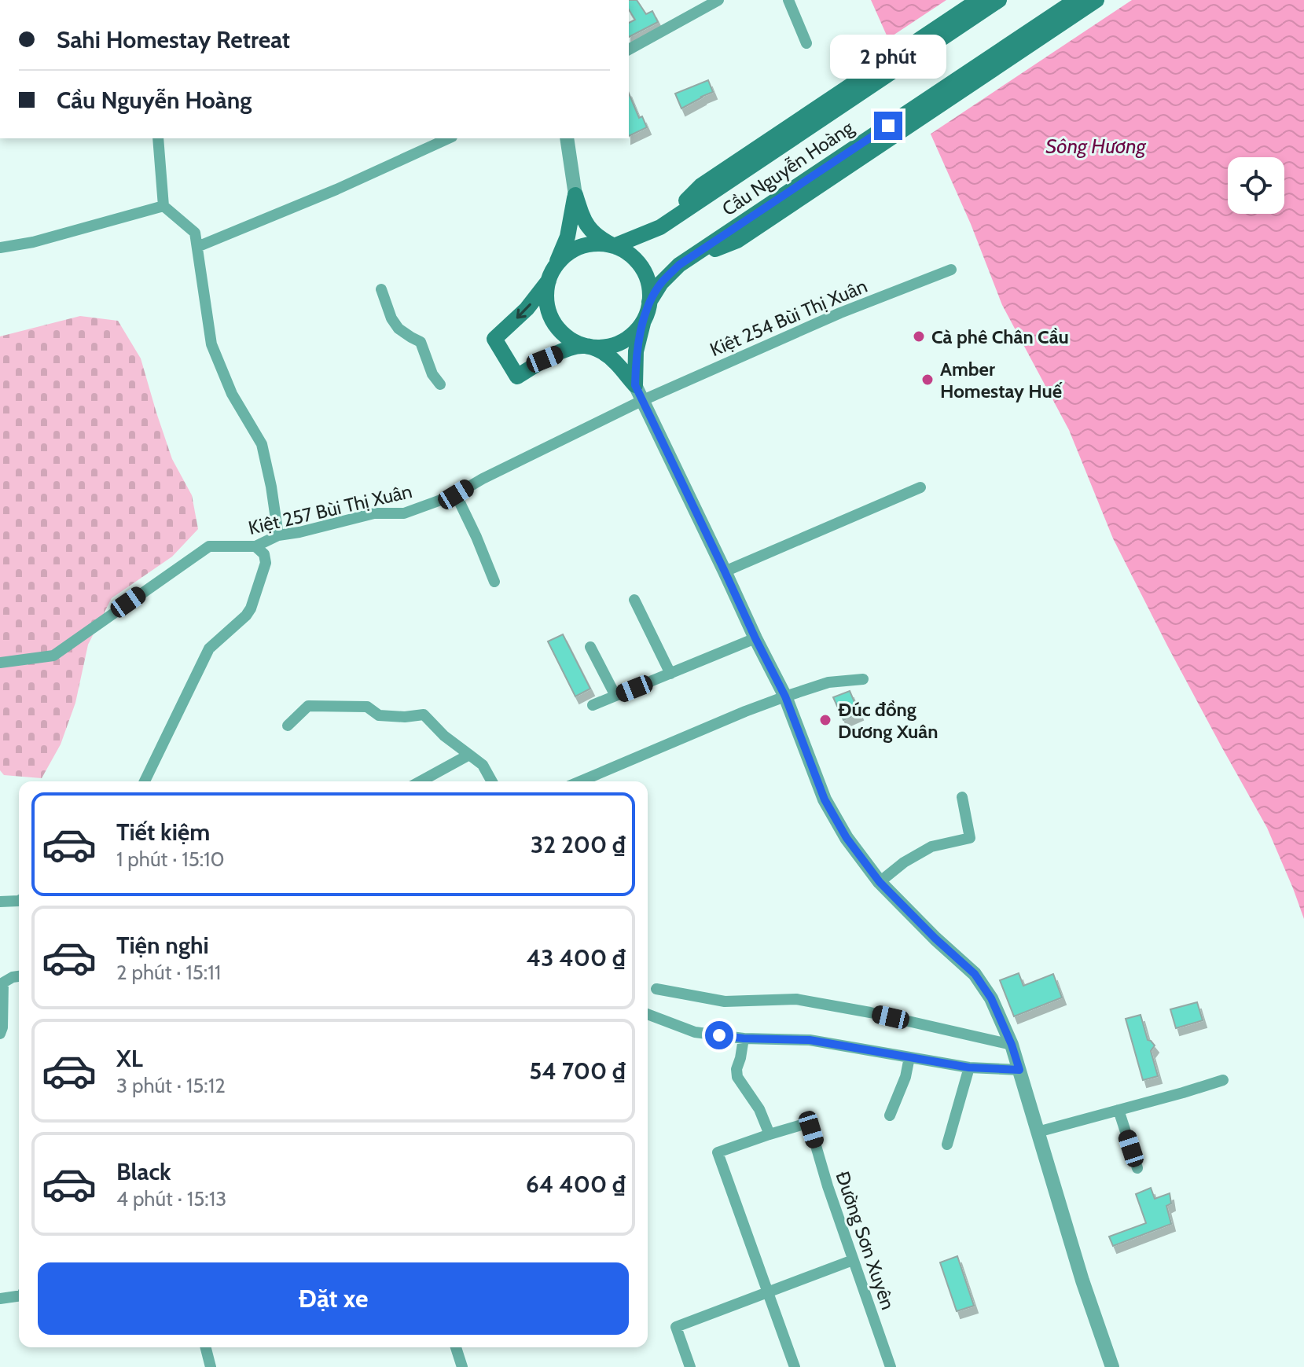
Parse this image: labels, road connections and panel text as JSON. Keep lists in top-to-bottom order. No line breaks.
{"streets":{"main road":["Cầu Nguyễn Hoàng"],"street":["Kiệt 254 Bùi Thị Xuân","Kiệt 257 Bùi Thị Xuân","Đường Sơn Xuyên"]},"crossings":[["Kiệt 254 Bùi Thị Xuân","Kiệt 257 Bùi Thị Xuân"]],"water":["Sông Hương"],"places":["Cà phê Chân Cầu","Amber Homestay Huế","Đúc đồng Dương Xuân"],"page":{"banner":["Sahi Homestay Retreat","Cầu Nguyễn Hoàng"],"bubble":"2 phút","list":[{"name":"Tiết kiệm","note":"1 phút · 15:10","value":"32 200 ₫"},{"name":"Tiện nghi","note":"2 phút · 15:11","value":"43 400 ₫"},{"name":"XL","note":"3 phút · 15:12","value":"54 700 ₫"},{"name":"Black","note":"4 phút · 15:13","value":"64 400 ₫"}],"buttons":"Đặt xe"}}
